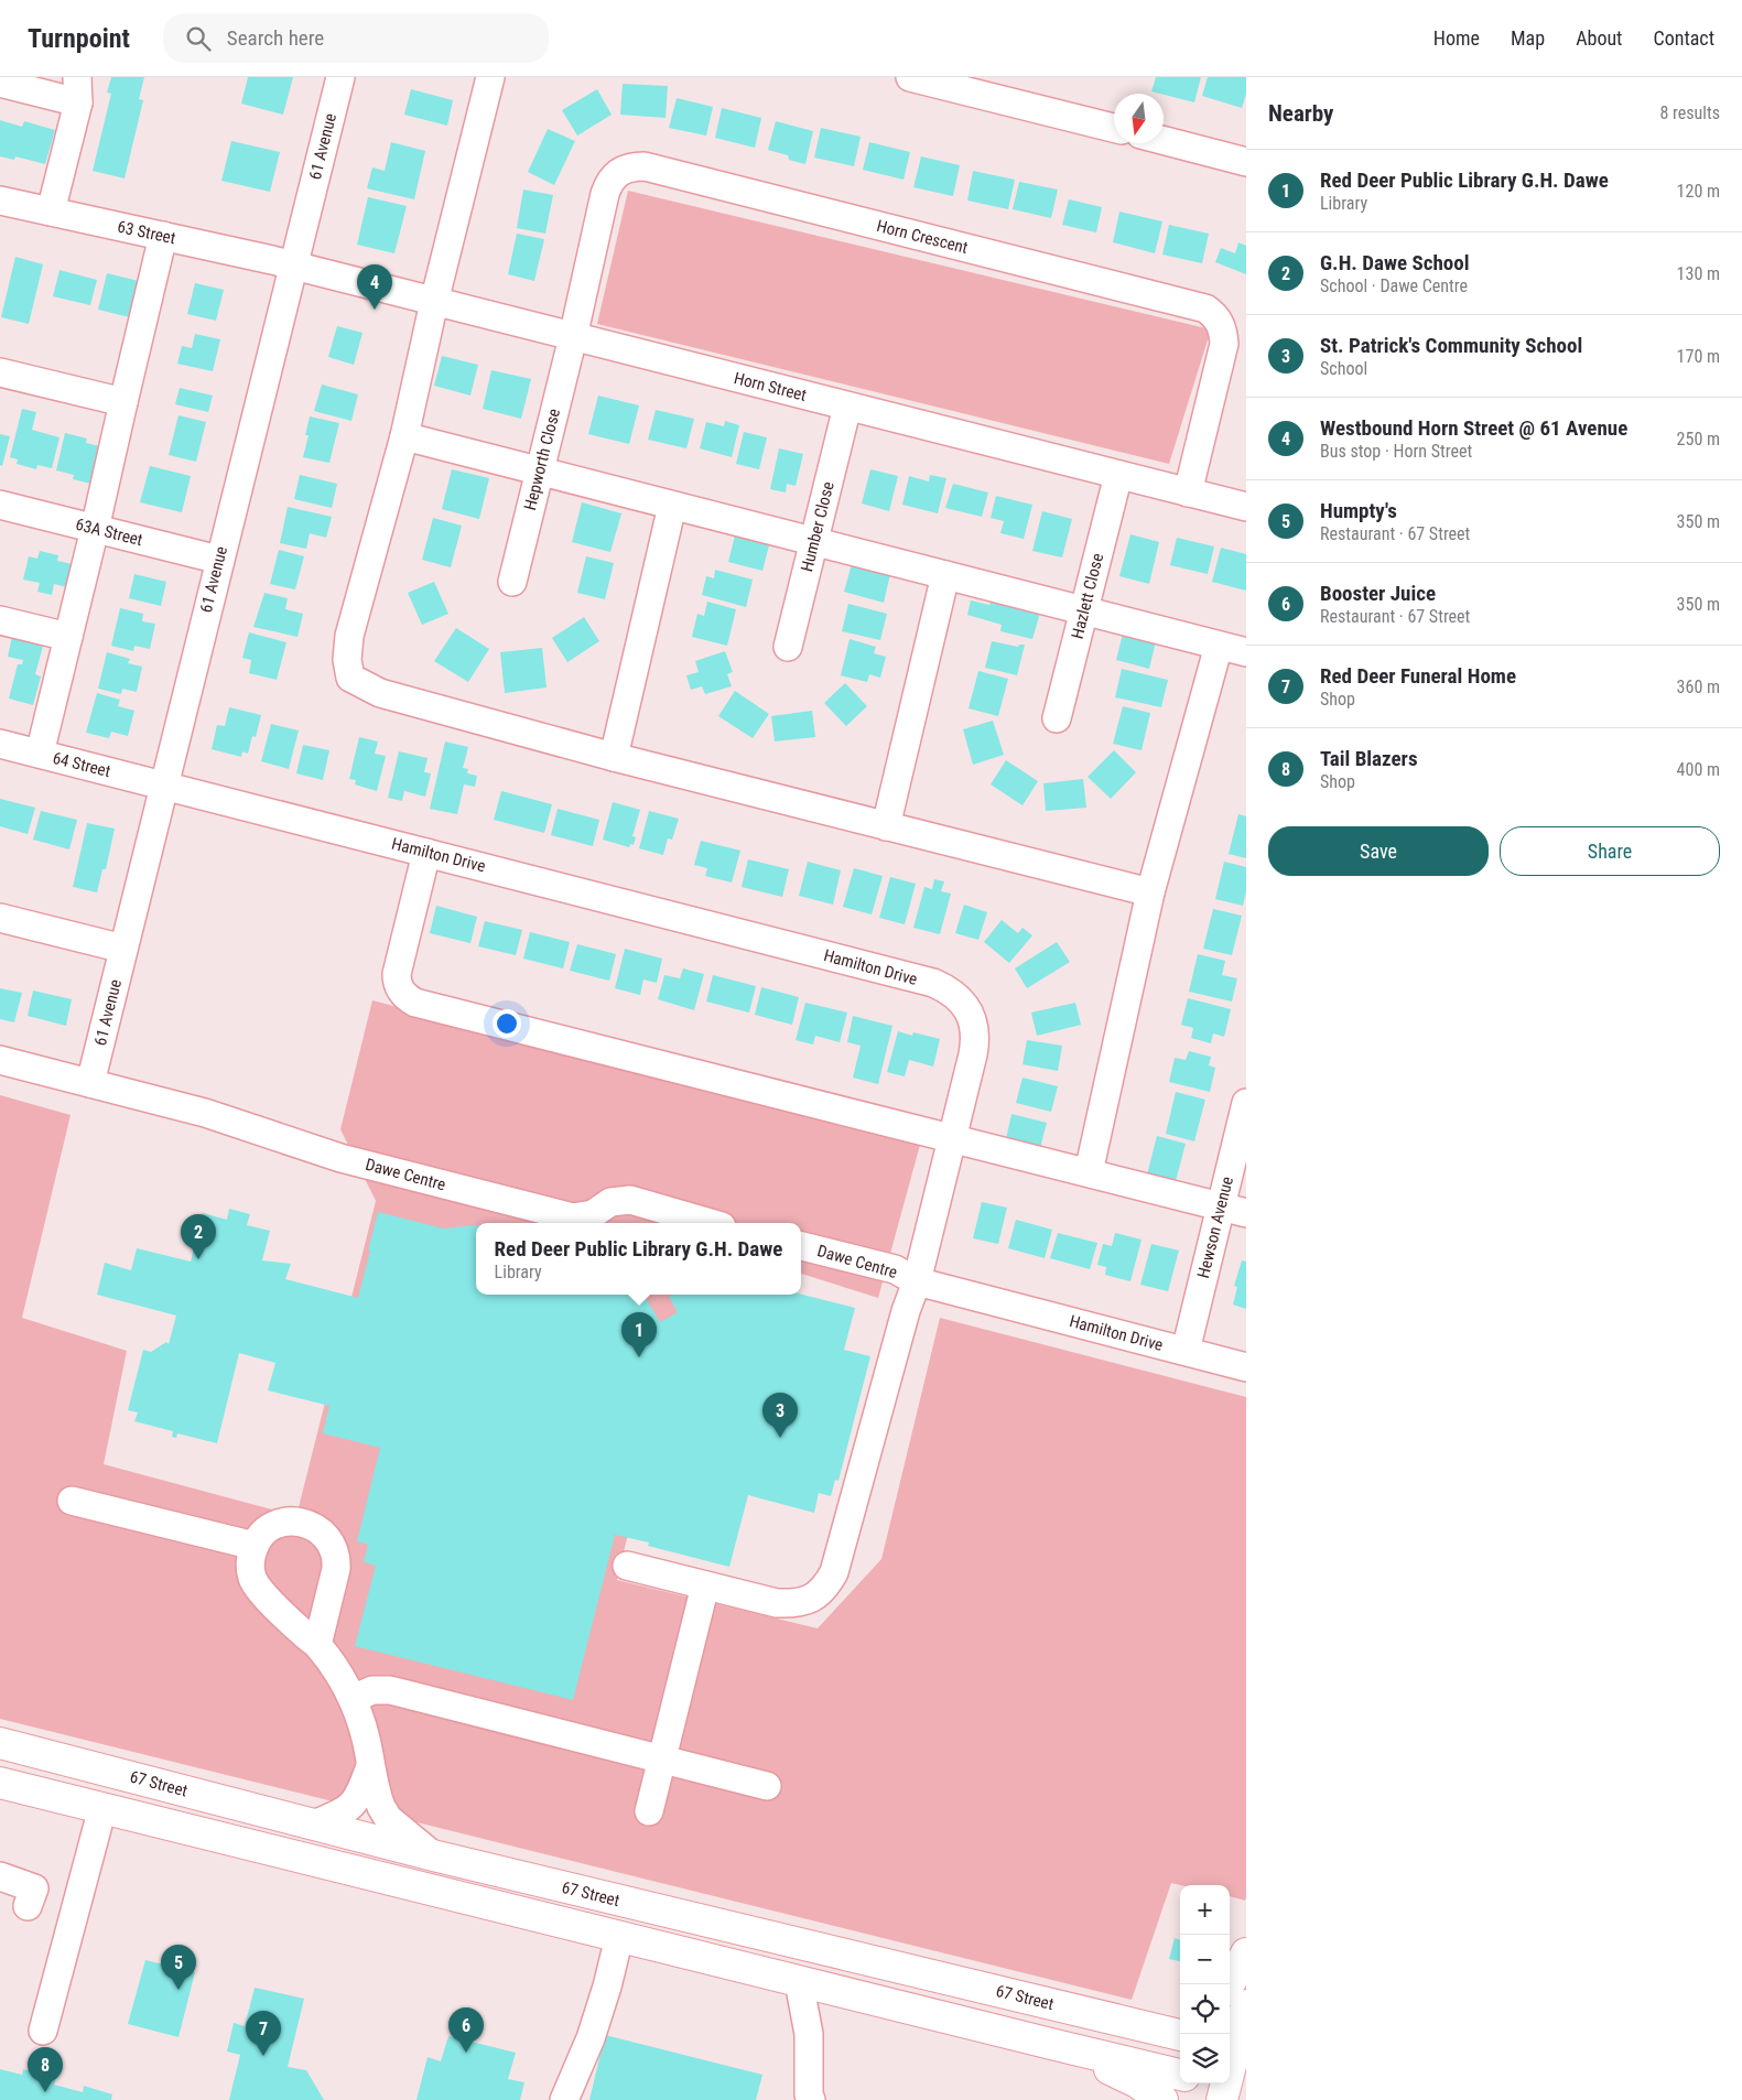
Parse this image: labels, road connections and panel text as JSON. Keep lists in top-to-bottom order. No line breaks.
{"streets":{"main road":["67 Street"],"street":["61 Avenue","63 Street","Horn Crescent","Horn Street","Hepworth Close","Humber Close","63A Street","Hazlett Close","64 Street","Hamilton Drive","Dawe Centre","Hewson Avenue"]},"crossings":[["61 Avenue","63 Street"],["61 Avenue","Horn Street"],["61 Avenue","63A Street"],["61 Avenue","64 Street"],["61 Avenue","Hamilton Drive"],["61 Avenue","Dawe Centre"],["63 Street","Horn Street"],["Horn Crescent","Horn Street"],["Horn Crescent","Hepworth Close"],["Horn Street","Hepworth Close"],["Horn Street","Humber Close"],["Horn Street","Hazlett Close"],["64 Street","Hamilton Drive"],["Hamilton Drive","Dawe Centre"],["Hamilton Drive","Hewson Avenue"]],"north":"bottom","page":{"header":"Turnpoint","search":"Search here","nav":["Home","Map","About","Contact"],"heading":["Nearby","8 results"],"list":[{"mark":"1","name":"Red Deer Public Library G.H. Dawe","note":"Library","value":"120 m"},{"mark":"2","name":"G.H. Dawe School","note":"School · Dawe Centre","value":"130 m"},{"mark":"3","name":"St. Patrick's Community School","note":"School","value":"170 m"},{"mark":"4","name":"Westbound Horn Street @ 61 Avenue","note":"Bus stop · Horn Street","value":"250 m"},{"mark":"5","name":"Humpty's","note":"Restaurant · 67 Street","value":"350 m"},{"mark":"6","name":"Booster Juice","note":"Restaurant · 67 Street","value":"350 m"},{"mark":"7","name":"Red Deer Funeral Home","note":"Shop","value":"360 m"},{"mark":"8","name":"Tail Blazers","note":"Shop","value":"400 m"}],"pins":["4","2","1","3","5","6","7","8"],"buttons":["Save","Share"],"popup":["Red Deer Public Library G.H. Dawe","Library"],"map_buttons":["+","−"]}}
